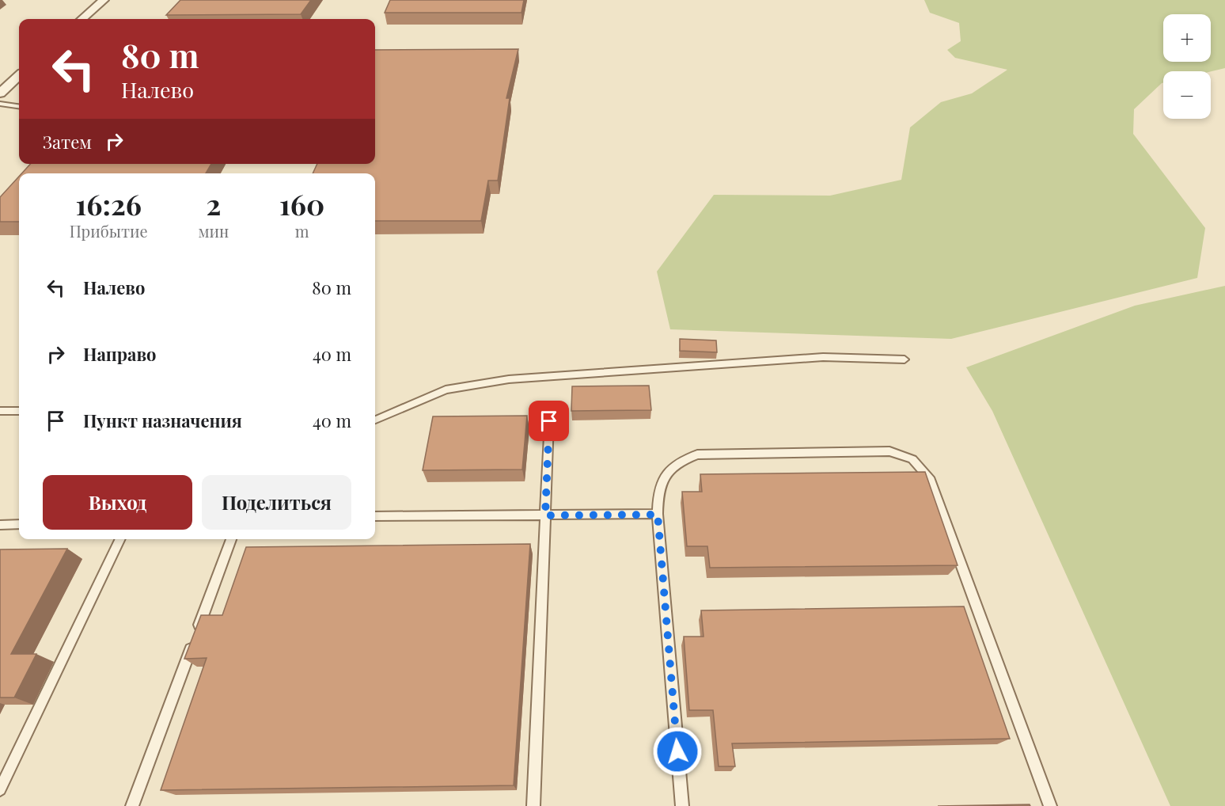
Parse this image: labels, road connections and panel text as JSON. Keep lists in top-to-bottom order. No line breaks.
{"page":{"map_buttons":["+","−"],"turn":["80 m","Налево"],"then":"Затем","eta":["16:26","Прибытие","2","мин","160","m"],"list":[{"name":"Налево","value":"80 m"},{"name":"Направо","value":"40 m"},{"name":"Пункт назначения","value":"40 m"}],"buttons":["Выход","Поделиться"]}}
